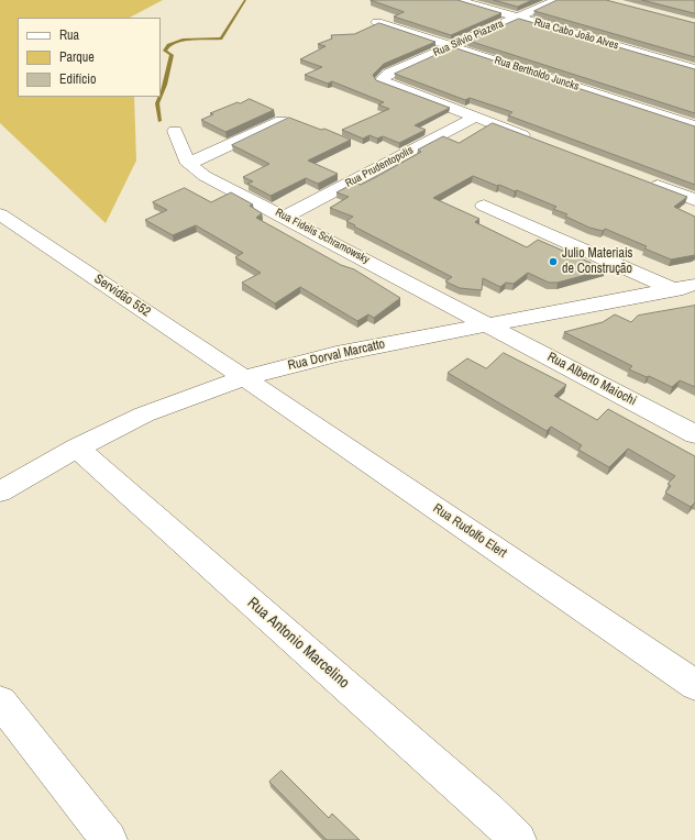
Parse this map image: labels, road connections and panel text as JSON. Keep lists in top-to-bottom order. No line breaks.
{"streets":{"street":["Rua Cabo João Alves","Rua Silvio Piazera","Rua Bertholdo Juncks","Rua Prudentopolis","Rua Fidelis Schramowsky","Servidão 552","Rua Dorval Marcatto","Rua Alberto Maiochi","Rua Rudolfo Elert","Rua Antonio Marcelino"]},"crossings":[["Rua Cabo João Alves","Rua Silvio Piazera"],["Rua Silvio Piazera","Rua Bertholdo Juncks"],["Rua Silvio Piazera","Rua Prudentopolis"],["Rua Prudentopolis","Rua Fidelis Schramowsky"],["Rua Fidelis Schramowsky","Rua Dorval Marcatto"],["Rua Fidelis Schramowsky","Rua Alberto Maiochi"],["Servidão 552","Rua Dorval Marcatto"],["Servidão 552","Rua Rudolfo Elert"],["Rua Dorval Marcatto","Rua Alberto Maiochi"],["Rua Dorval Marcatto","Rua Rudolfo Elert"],["Rua Dorval Marcatto","Rua Antonio Marcelino"]],"places":["Julio Materiais de Construção"],"legend":["Rua","Parque","Edifício"]}
